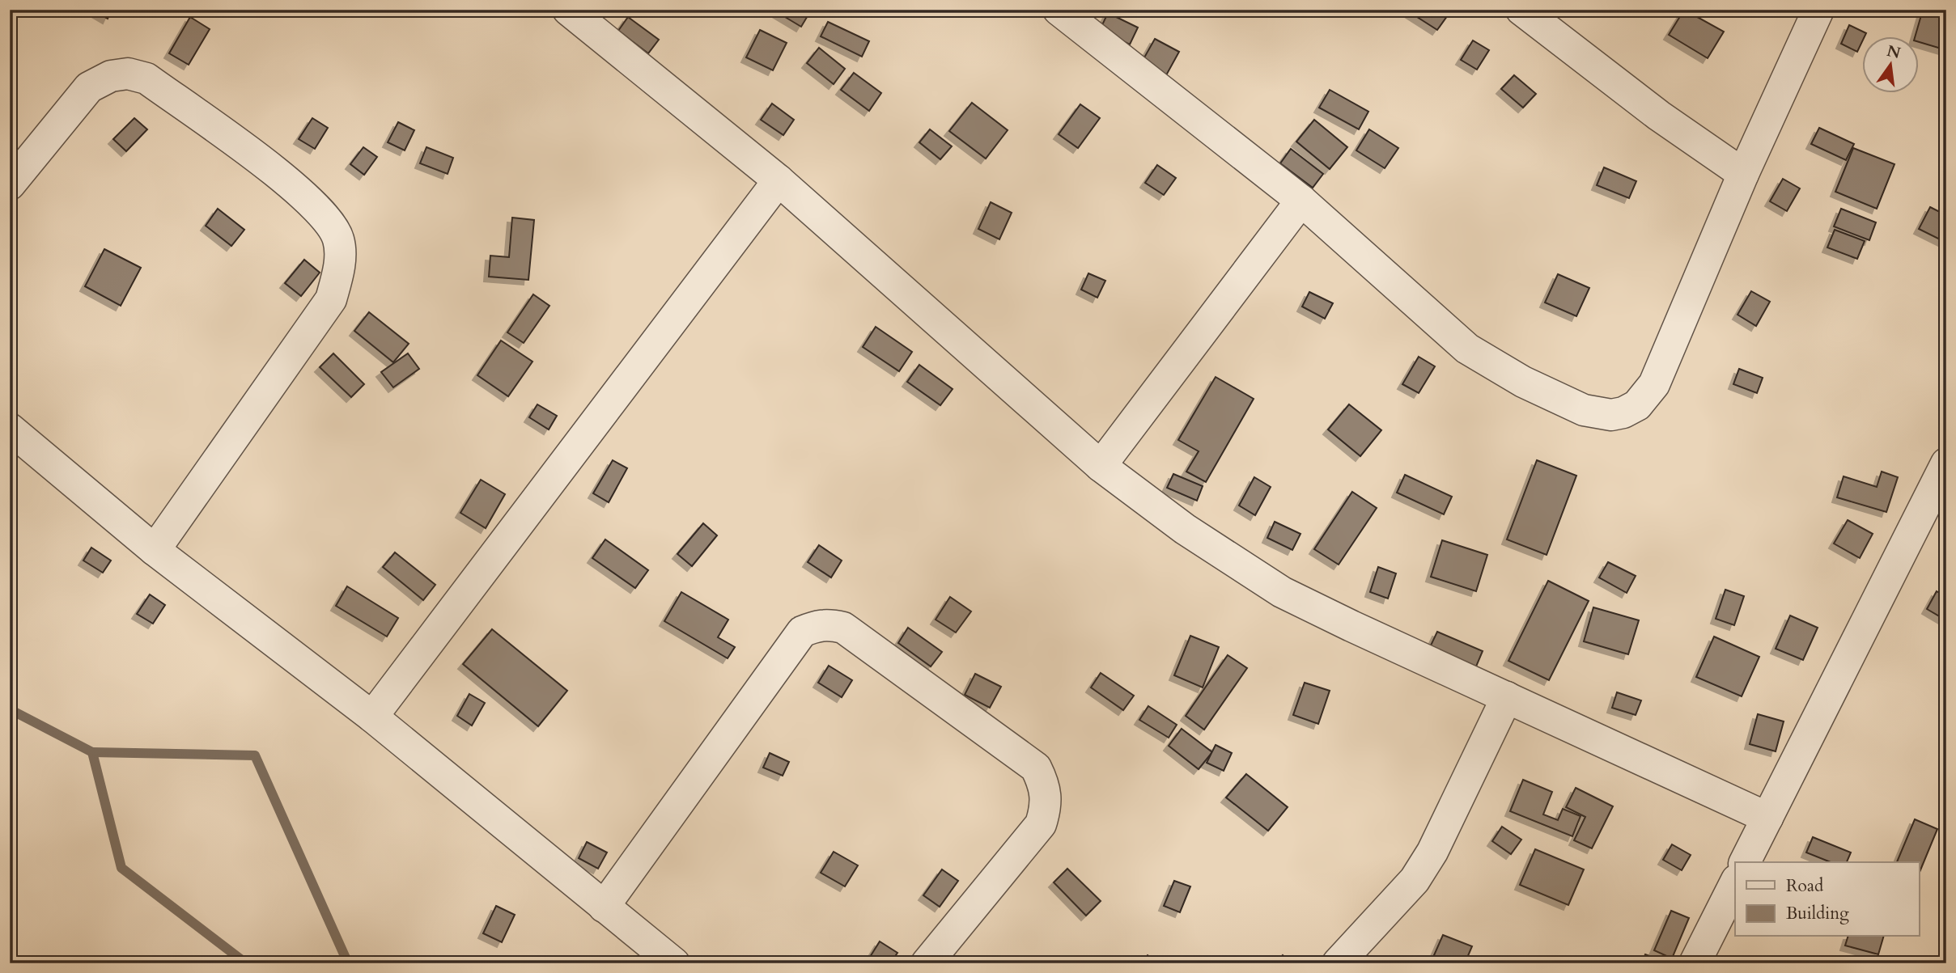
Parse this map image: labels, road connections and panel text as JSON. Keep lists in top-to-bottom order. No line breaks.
{"legend":["Road","Building"],"north":"top"}
